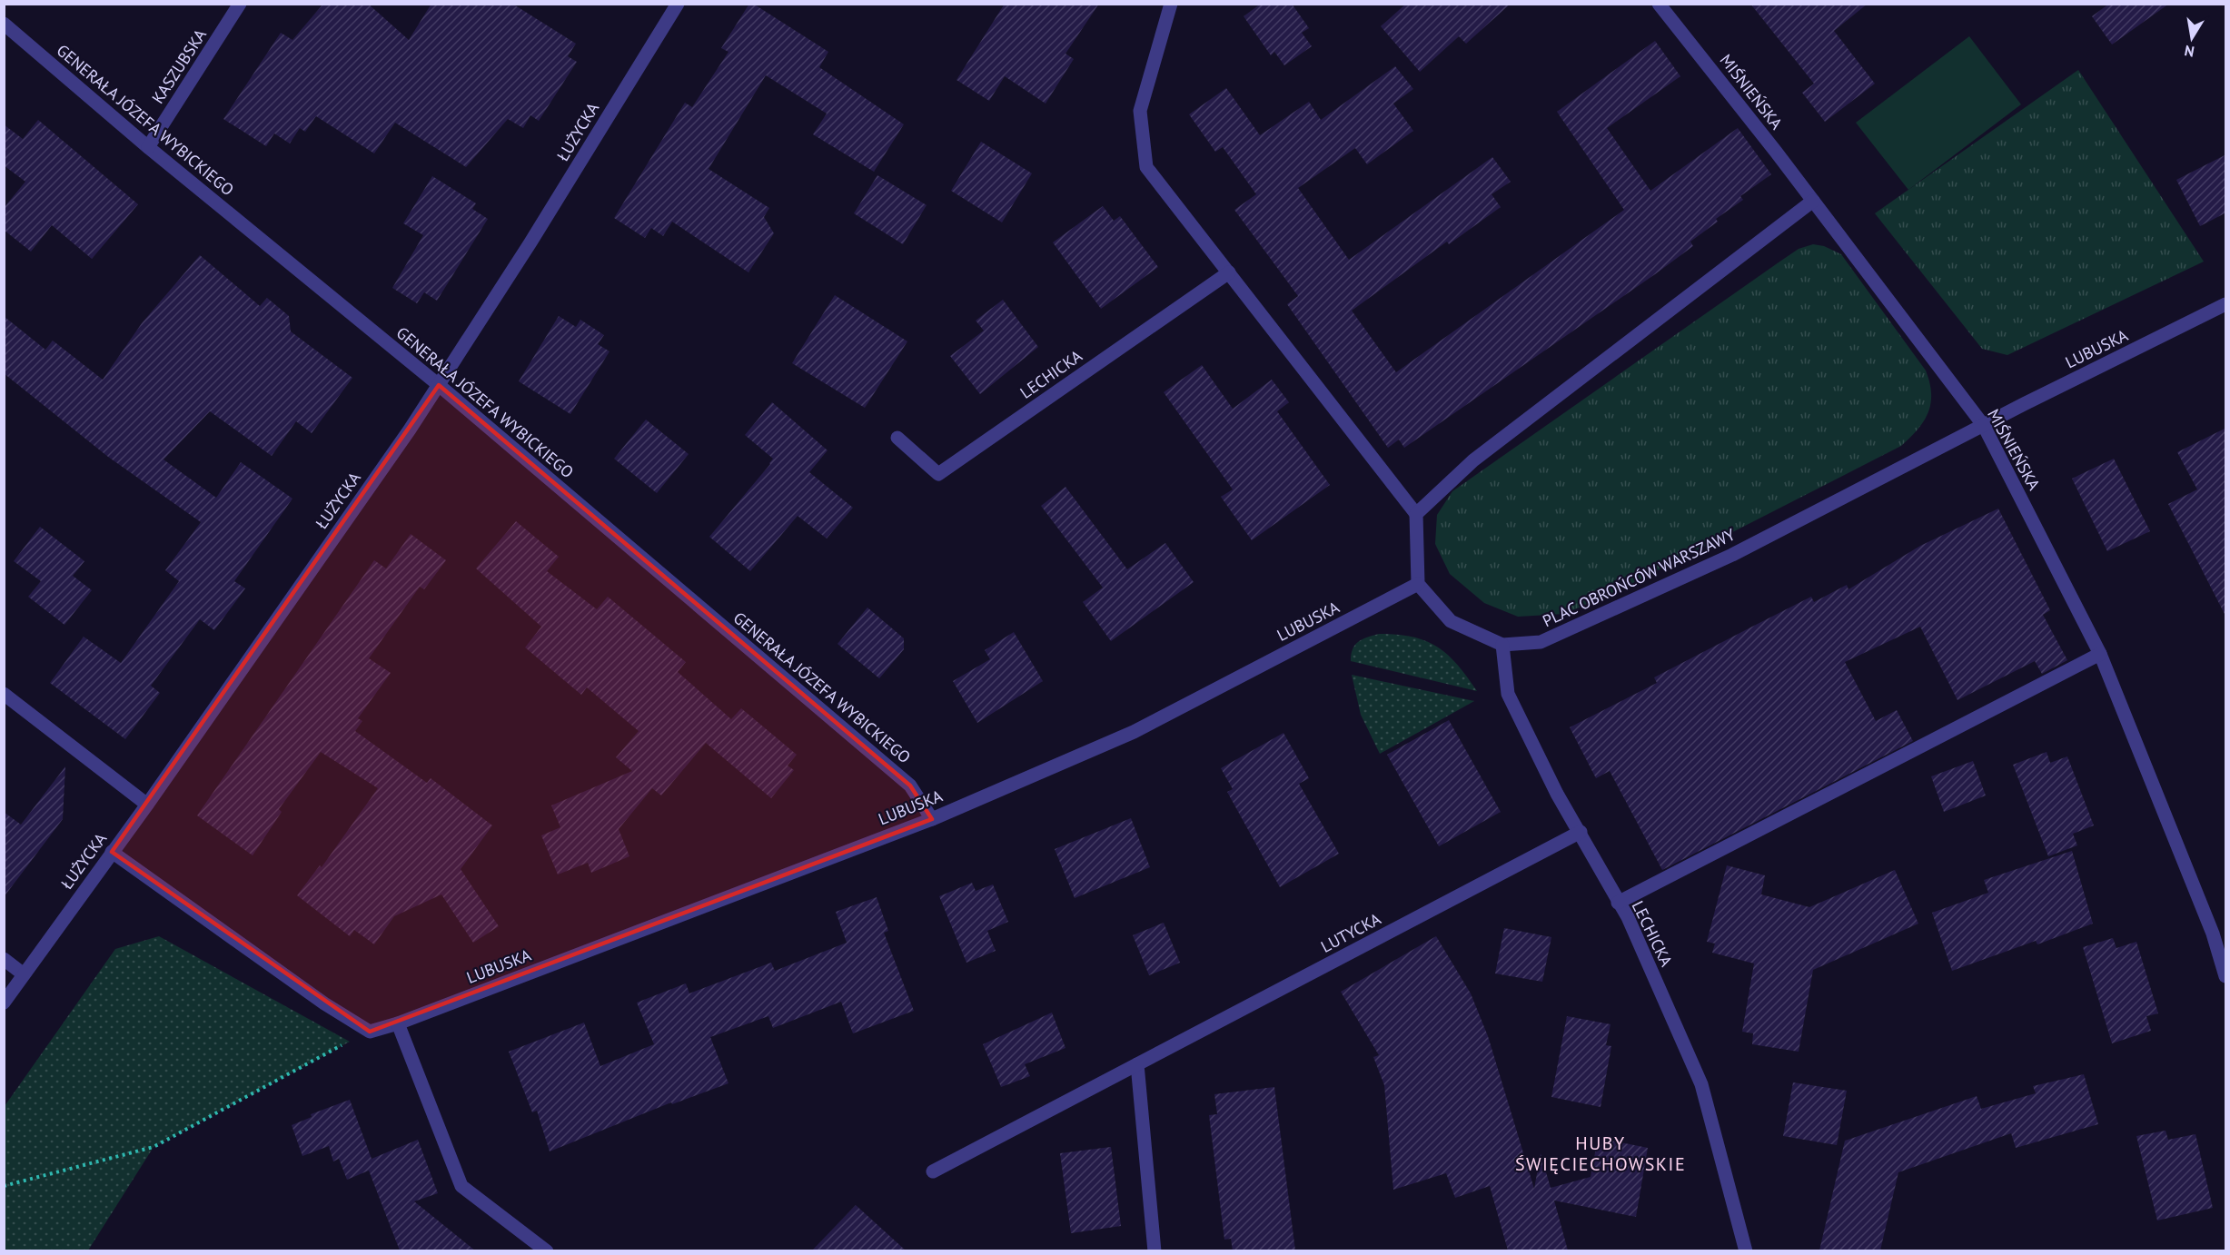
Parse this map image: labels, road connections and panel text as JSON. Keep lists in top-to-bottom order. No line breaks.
{"streets":{"street":["KASZUBSKA","MIŚNIEŃSKA","GENERAŁA JÓZEFA WYBICKIEGO","ŁUŻYCKA","LUBUSKA","LECHICKA","PLAC OBROŃCÓW WARSZAWY","LUTYCKA"]},"crossings":[["KASZUBSKA","GENERAŁA JÓZEFA WYBICKIEGO"],["MIŚNIEŃSKA","LUBUSKA"],["MIŚNIEŃSKA","PLAC OBROŃCÓW WARSZAWY"],["GENERAŁA JÓZEFA WYBICKIEGO","ŁUŻYCKA"],["GENERAŁA JÓZEFA WYBICKIEGO","LUBUSKA"],["LUBUSKA","PLAC OBROŃCÓW WARSZAWY"],["LECHICKA","PLAC OBROŃCÓW WARSZAWY"],["LECHICKA","LUTYCKA"]],"districts":["HUBY ŚWIĘCIECHOWSKIE"],"north":"bottom"}
